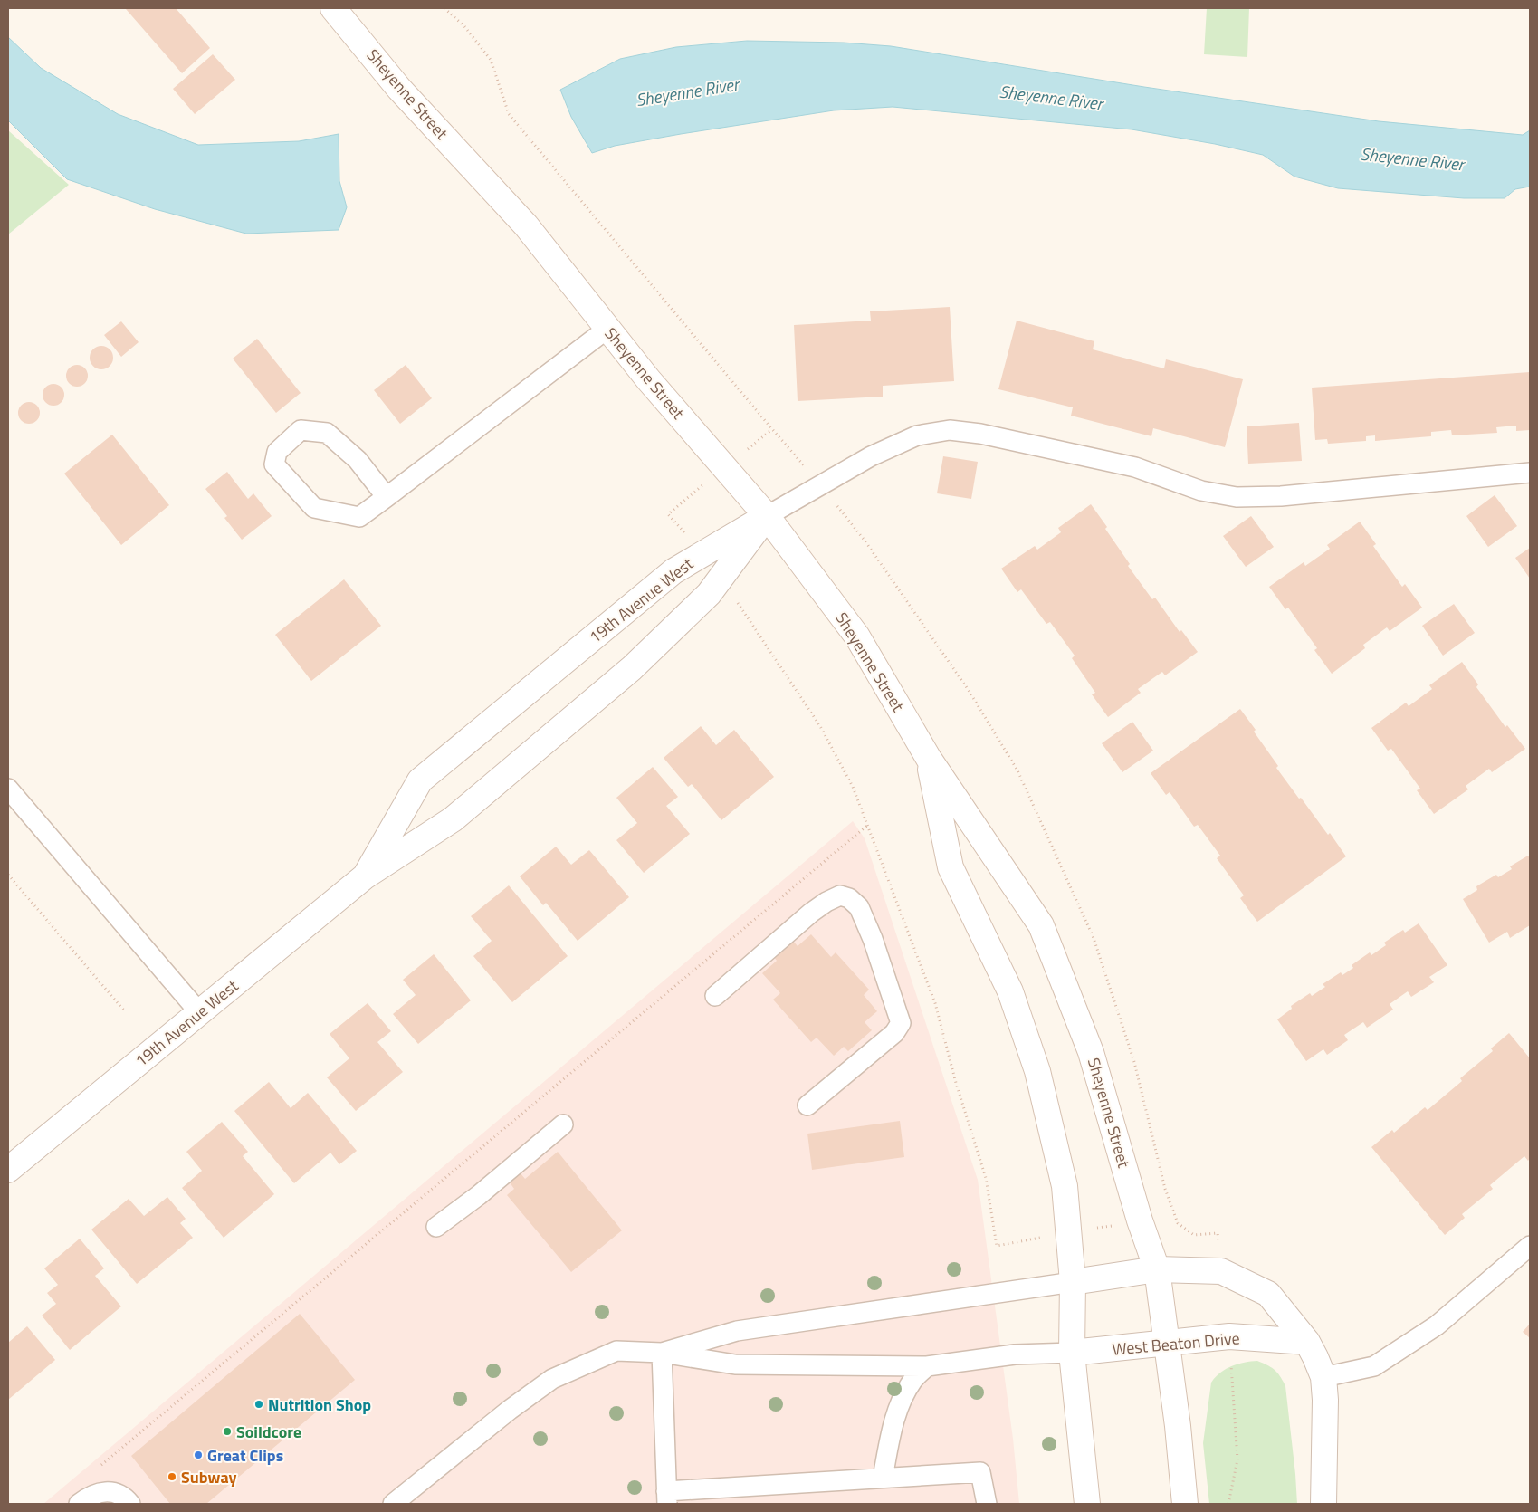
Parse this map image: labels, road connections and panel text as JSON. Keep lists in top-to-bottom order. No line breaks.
{"streets":{"main road":["Sheyenne Street","19th Avenue West","West Beaton Drive"]},"crossings":[["Sheyenne Street","19th Avenue West"],["Sheyenne Street","West Beaton Drive"]],"water":["Sheyenne River"],"places":["Nutrition Shop","Soildcore","Great Clips","Subway"]}
